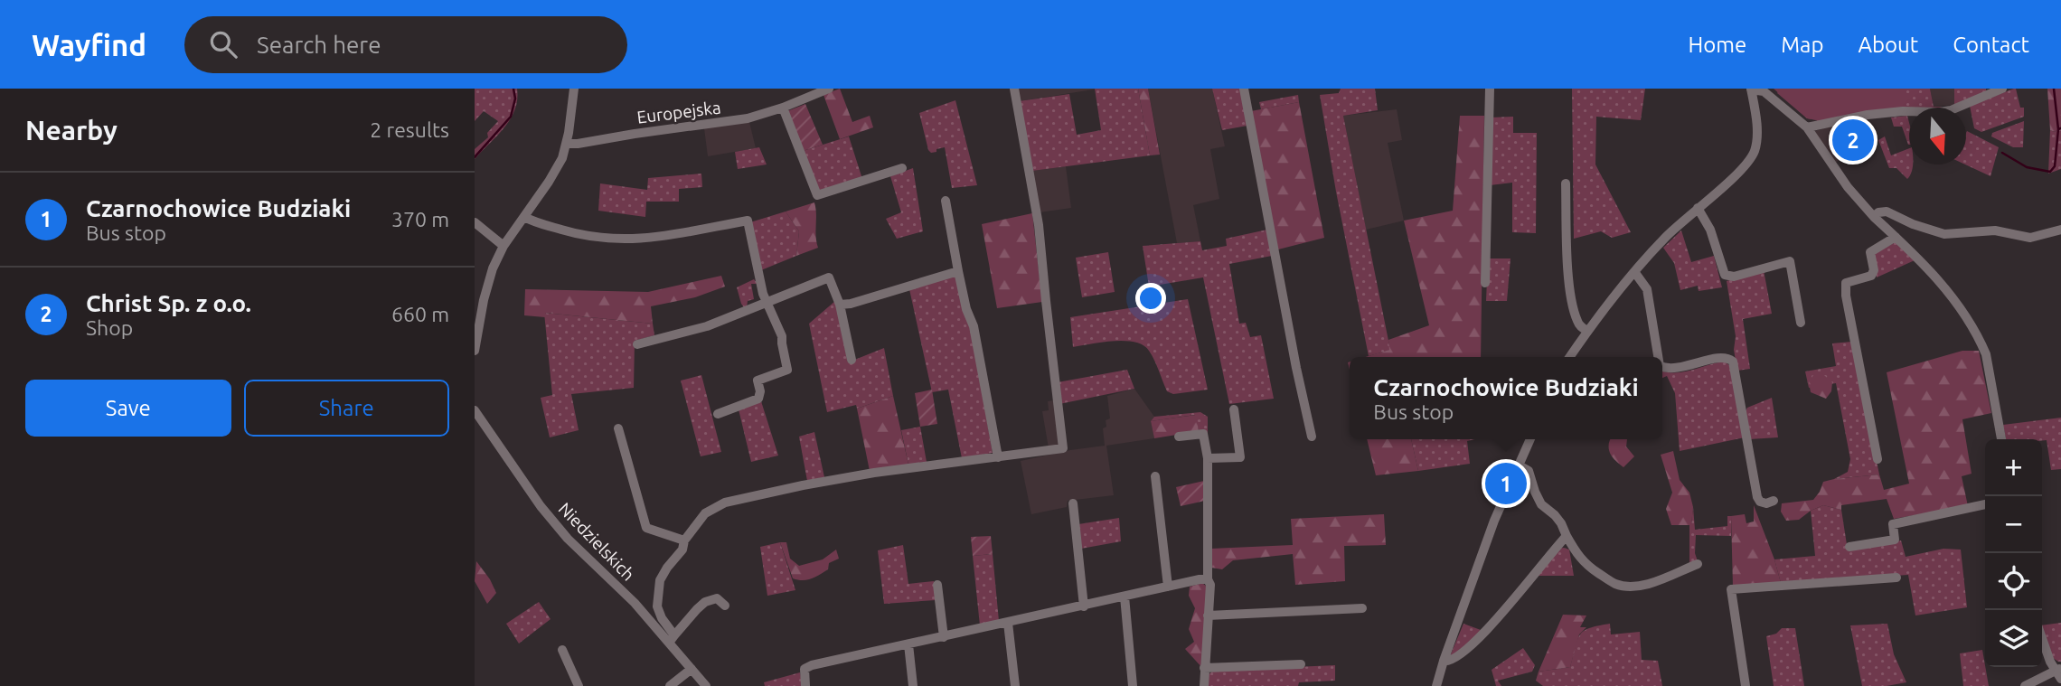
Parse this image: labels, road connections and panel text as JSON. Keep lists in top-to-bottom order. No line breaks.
{"streets":{"street":["Europejska","Niedzielskich"]},"north":"bottom","page":{"header":"Wayfind","search":"Search here","nav":["Home","Map","About","Contact"],"heading":["Nearby","2 results"],"pins":["2","1"],"list":[{"mark":"1","name":"Czarnochowice Budziaki","note":"Bus stop","value":"370 m"},{"mark":"2","name":"Christ Sp. z o.o.","note":"Shop","value":"660 m"}],"popup":["Czarnochowice Budziaki","Bus stop"],"buttons":["Save","Share"],"map_buttons":["+","−"]}}
